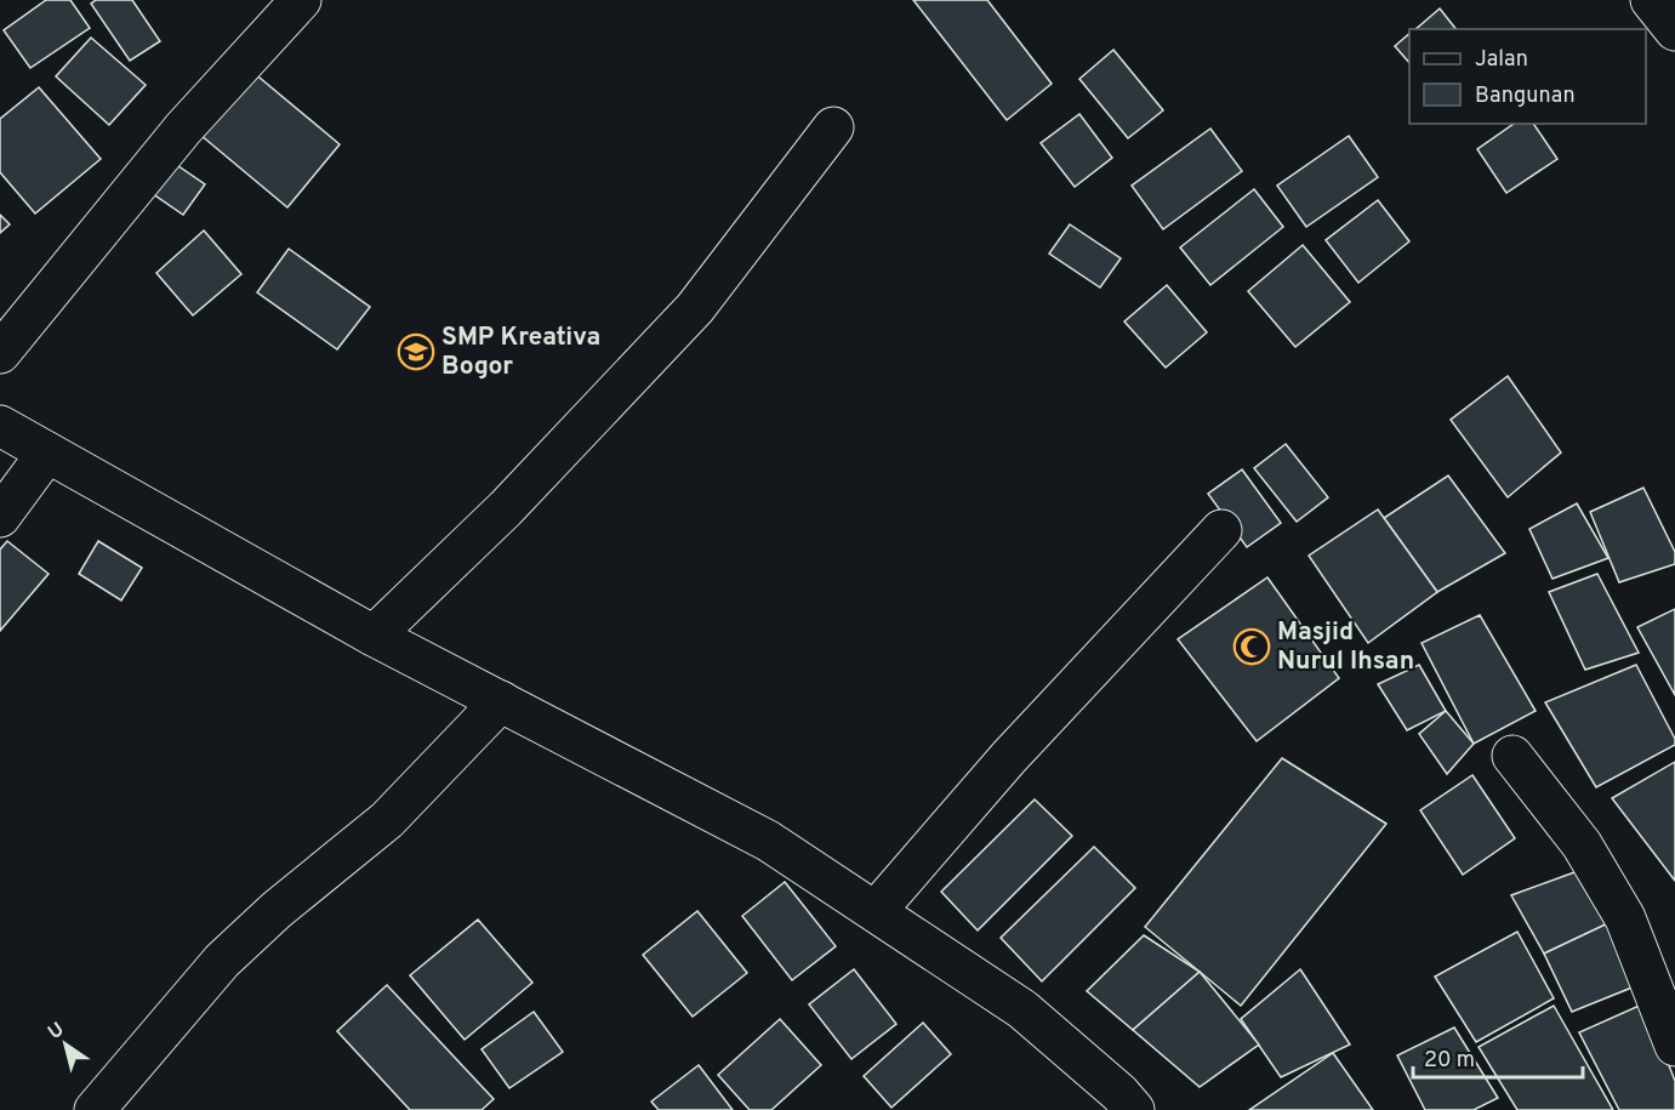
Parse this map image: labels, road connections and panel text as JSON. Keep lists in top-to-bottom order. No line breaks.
{"places":{"school or university":["SMP Kreativa Bogor"],"mosque":["Masjid Nurul Ihsan"]},"legend":["Jalan","Bangunan"],"scale_bar":"20 m","north":"top left"}
